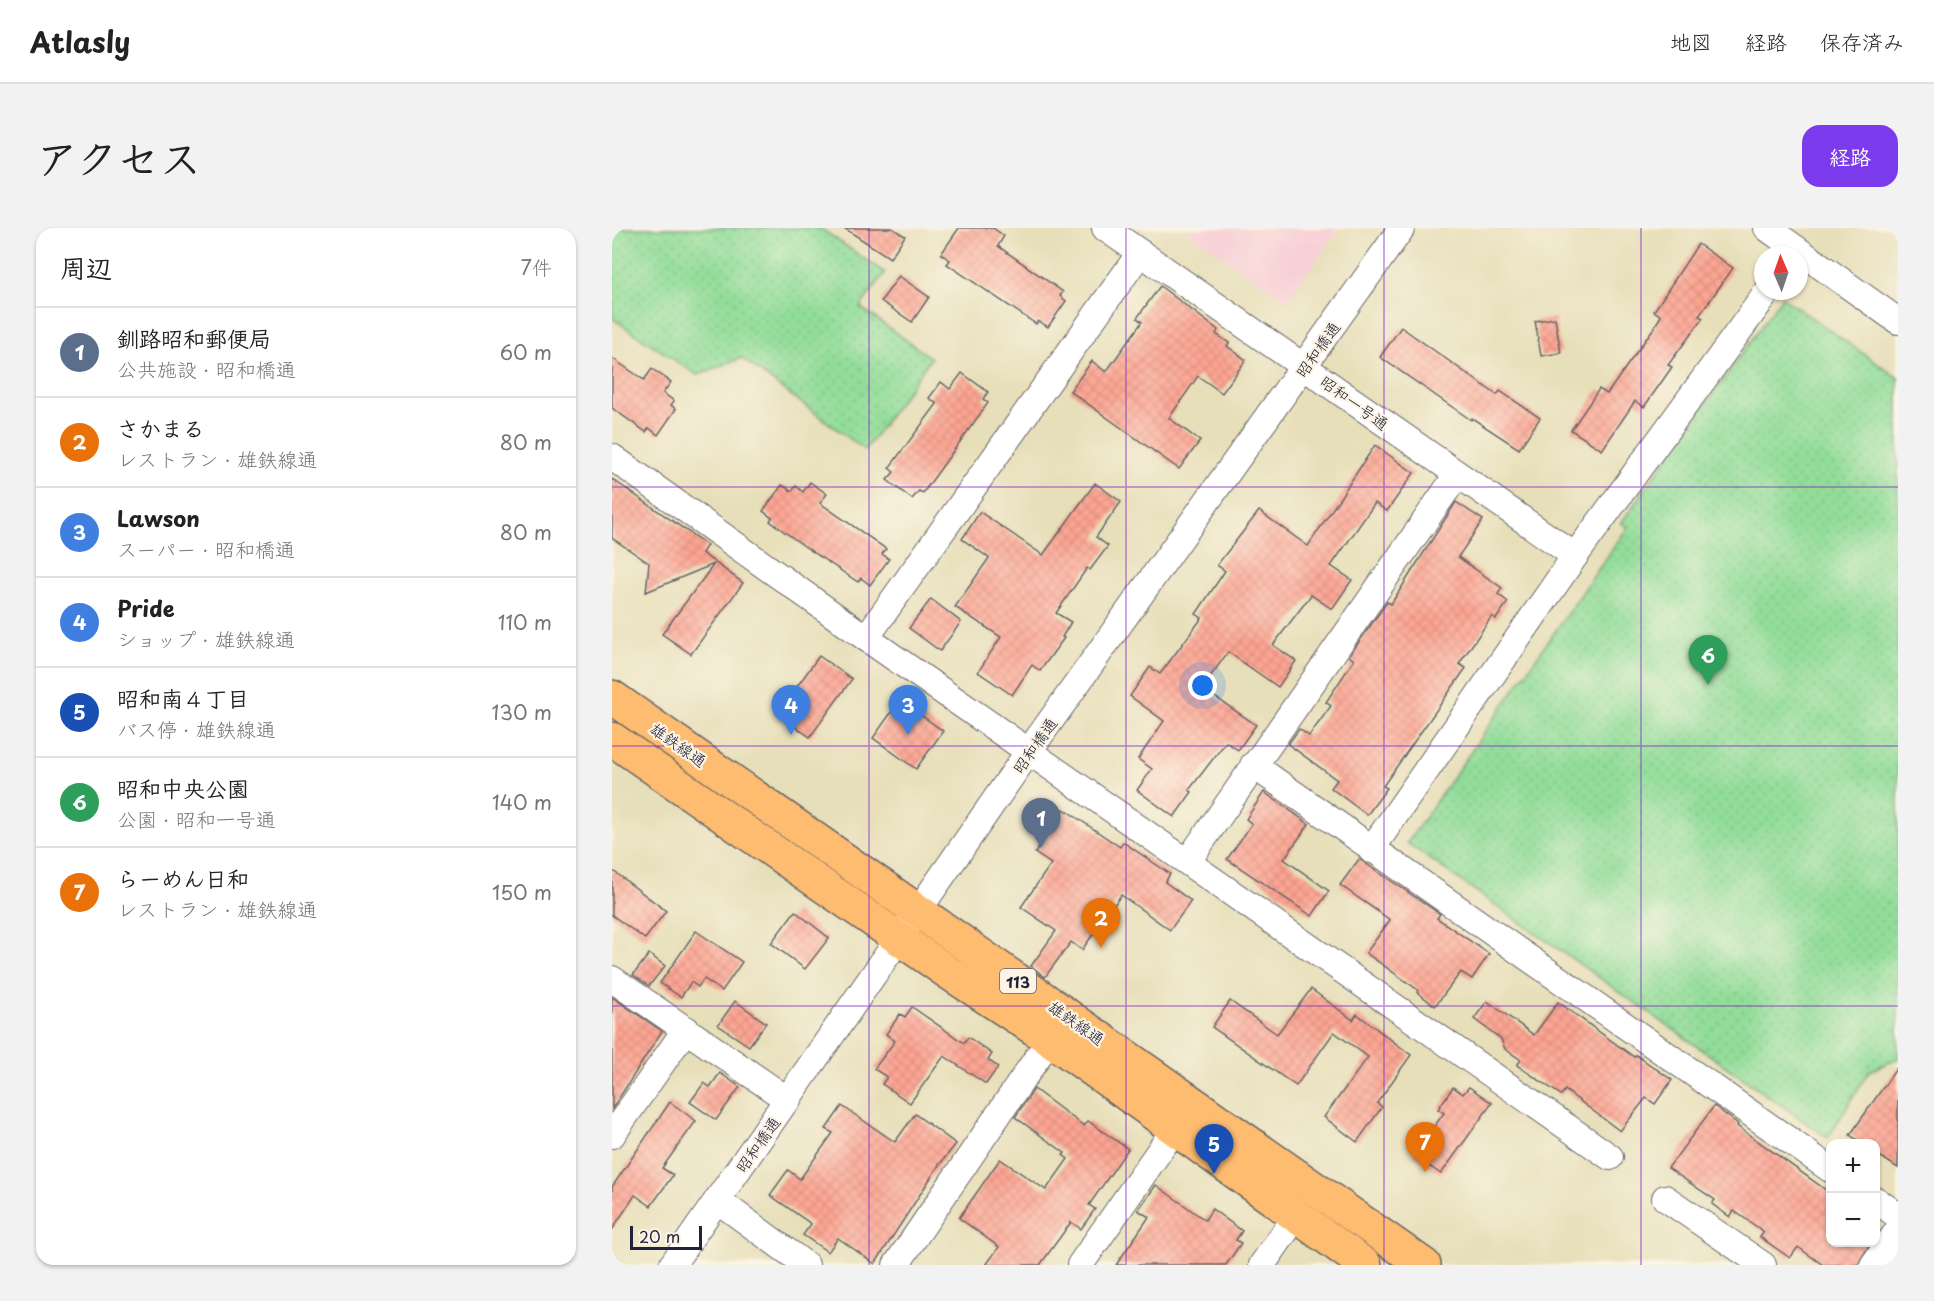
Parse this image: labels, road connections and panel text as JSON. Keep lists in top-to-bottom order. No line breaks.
{"streets":{"main road":["雄鉄線通","113"],"street":["昭和橋通","昭和一号通"]},"crossings":[["昭和橋通","昭和一号通"],["昭和橋通","雄鉄線通"]],"scale_bar":"20 m","north":"top","page":{"header":"Atlasly","nav":["地図","経路","保存済み"],"title":"アクセス","buttons":"経路","heading":["周辺","7件"],"list":[{"mark":"1","name":"釧路昭和郵便局","note":"公共施設 · 昭和橋通","value":"60 m"},{"mark":"2","name":"さかまる","note":"レストラン · 雄鉄線通","value":"80 m"},{"mark":"3","name":"Lawson","note":"スーパー · 昭和橋通","value":"80 m"},{"mark":"4","name":"Pride","note":"ショップ · 雄鉄線通","value":"110 m"},{"mark":"5","name":"昭和南４丁目","note":"バス停 · 雄鉄線通","value":"130 m"},{"mark":"6","name":"昭和中央公園","note":"公園 · 昭和一号通","value":"140 m"},{"mark":"7","name":"らーめん日和","note":"レストラン · 雄鉄線通","value":"150 m"}],"pins":["6","3","4","1","2","7","5"],"map_buttons":["+","−"],"scale":"20 m"}}
